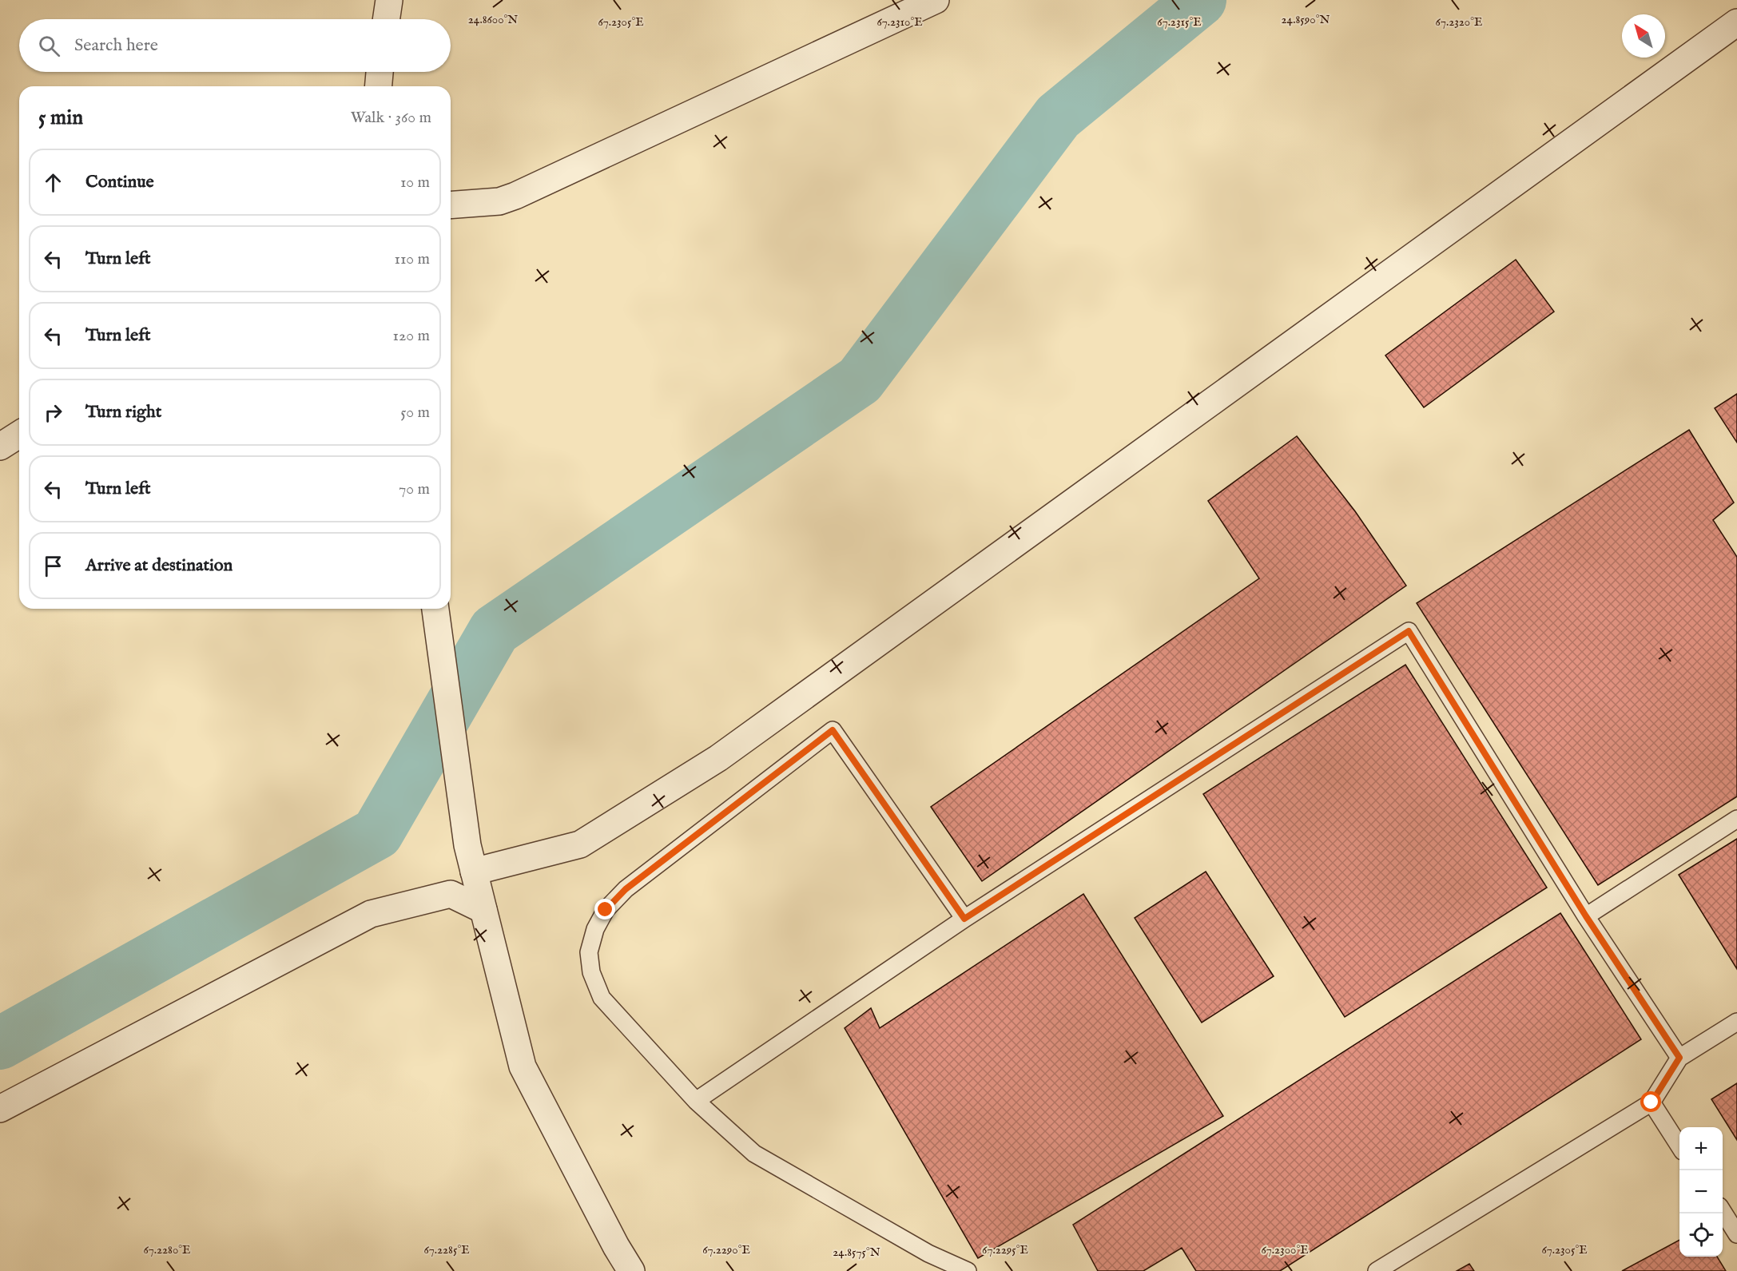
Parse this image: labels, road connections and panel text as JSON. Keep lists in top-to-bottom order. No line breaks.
{"north":"top left","page":{"search":"Search here","heading":["5 min","Walk · 360 m"],"list":[["Continue","10 m"],["Turn left","110 m"],["Turn left","120 m"],["Turn right","50 m"],["Turn left","70 m"],"Arrive at destination"],"map_buttons":["+","−"]},"coordinates":["24.8600°N","24.8590°N","67.2305°E","67.2310°E","67.2315°E","67.2320°E","67.2280°E","67.2285°E","67.2290°E","67.2295°E","67.2300°E","24.8575°N"]}
